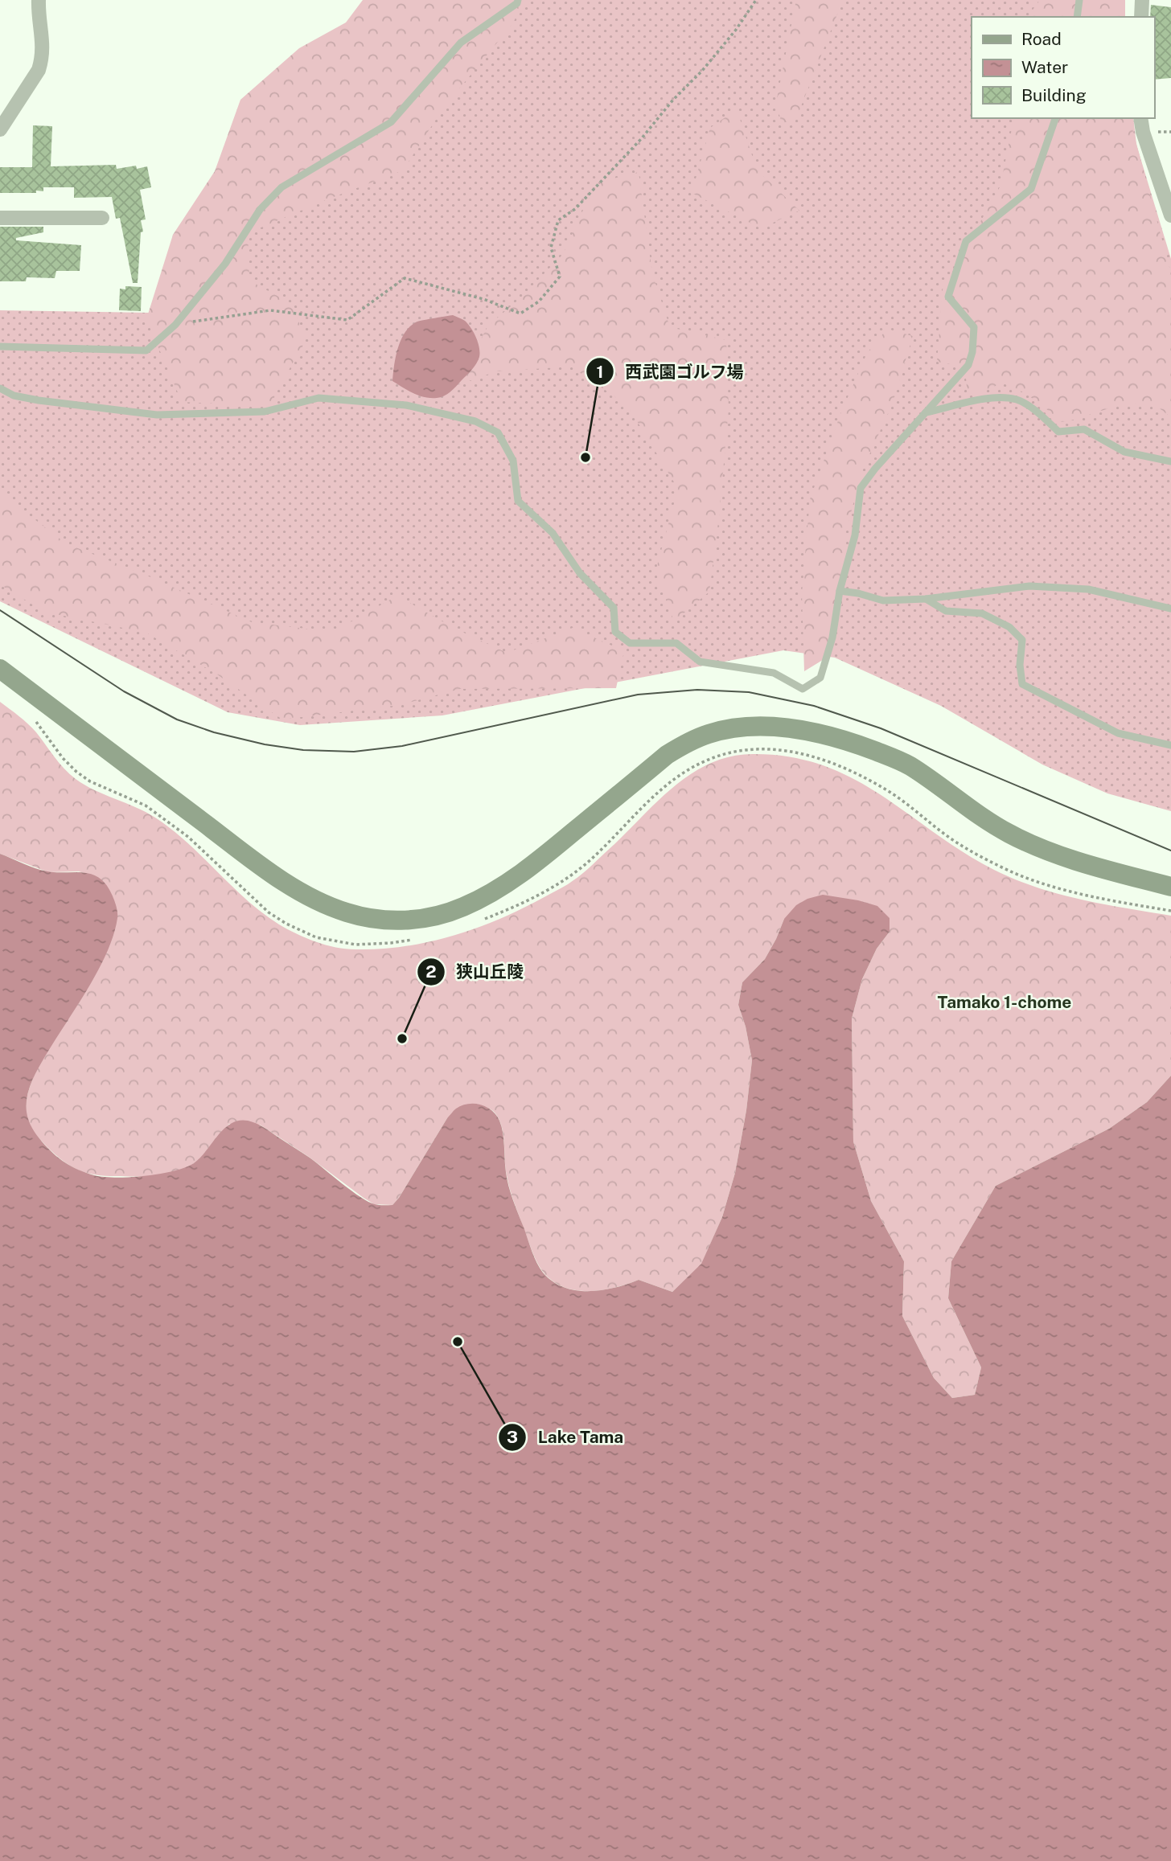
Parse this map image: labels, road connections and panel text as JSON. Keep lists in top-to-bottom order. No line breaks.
{"districts":["Tamako 1-chome"],"places":["西武園ゴルフ場","狭山丘陵","Lake Tama"],"legend":["Road","Water","Building"]}
